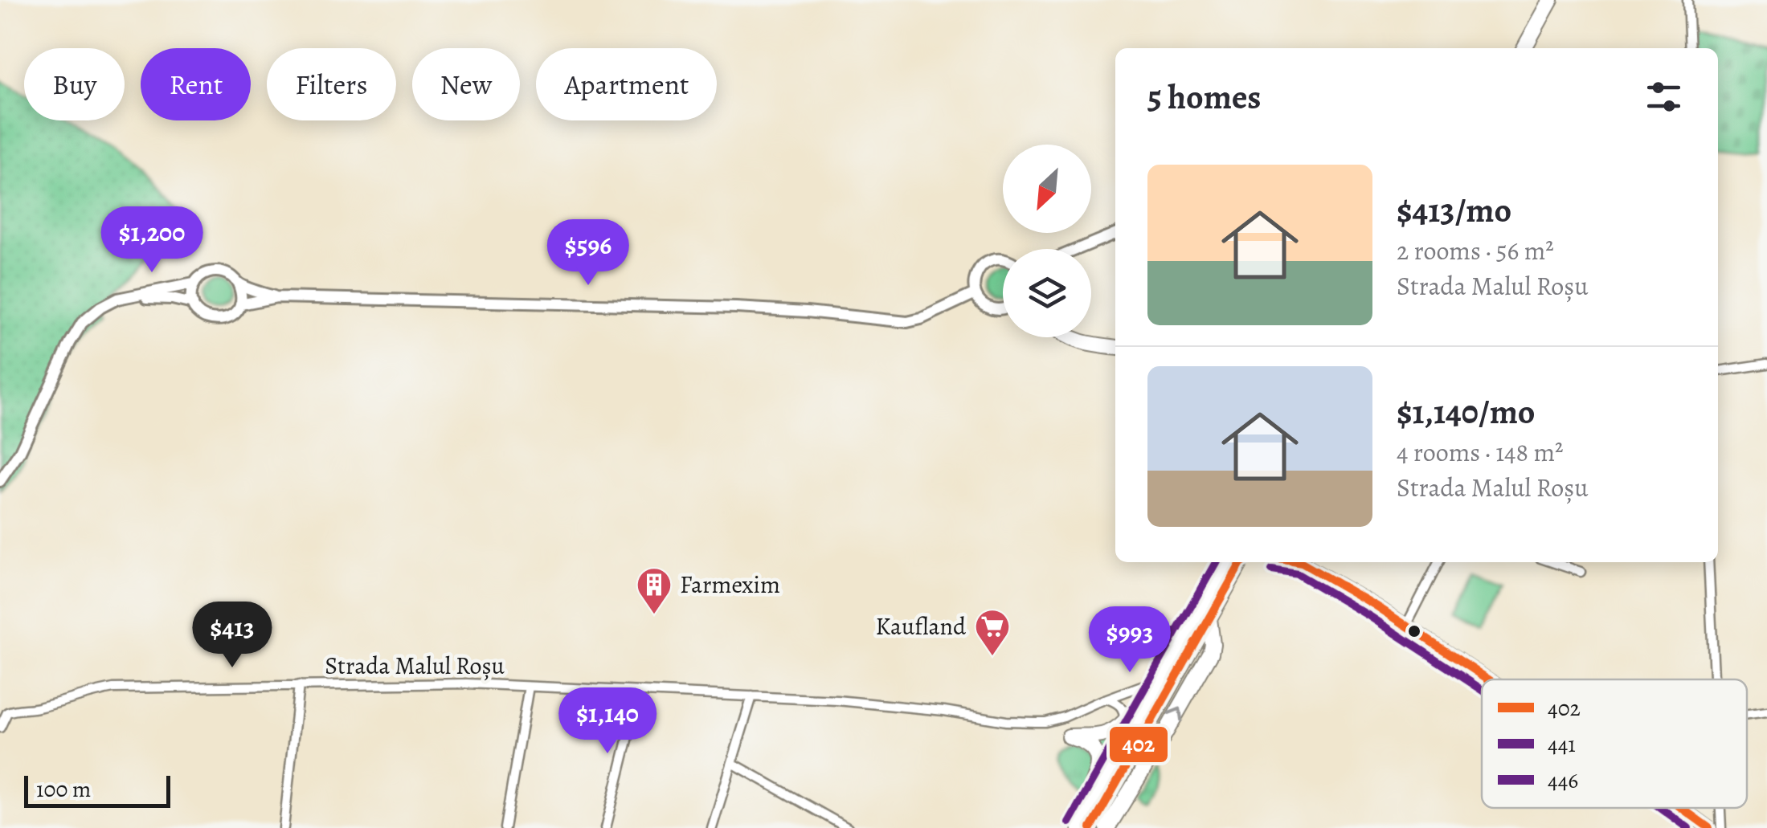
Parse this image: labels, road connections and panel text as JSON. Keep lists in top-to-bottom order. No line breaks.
{"streets":{"street":["Strada Malul Roșu"]},"places":{"building":["Farmexim"],"supermarket":["Kaufland"]},"lines":["transit line 402","transit line 446","transit line 441"],"legend":["402","441","446"],"scale_bar":"100 m","north":"bottom left","page":{"chip":["Buy","Rent","Filters","New","Apartment"],"heading":"5 homes","list":[{"name":"$413/mo","note":"2 rooms · 56 m² · Strada Malul Roșu"},{"name":"$1,140/mo","note":"4 rooms · 148 m² · Strada Malul Roșu"}],"price":["$1,200","$596","$413","$993","$1,140"],"scale":"100 m"}}
